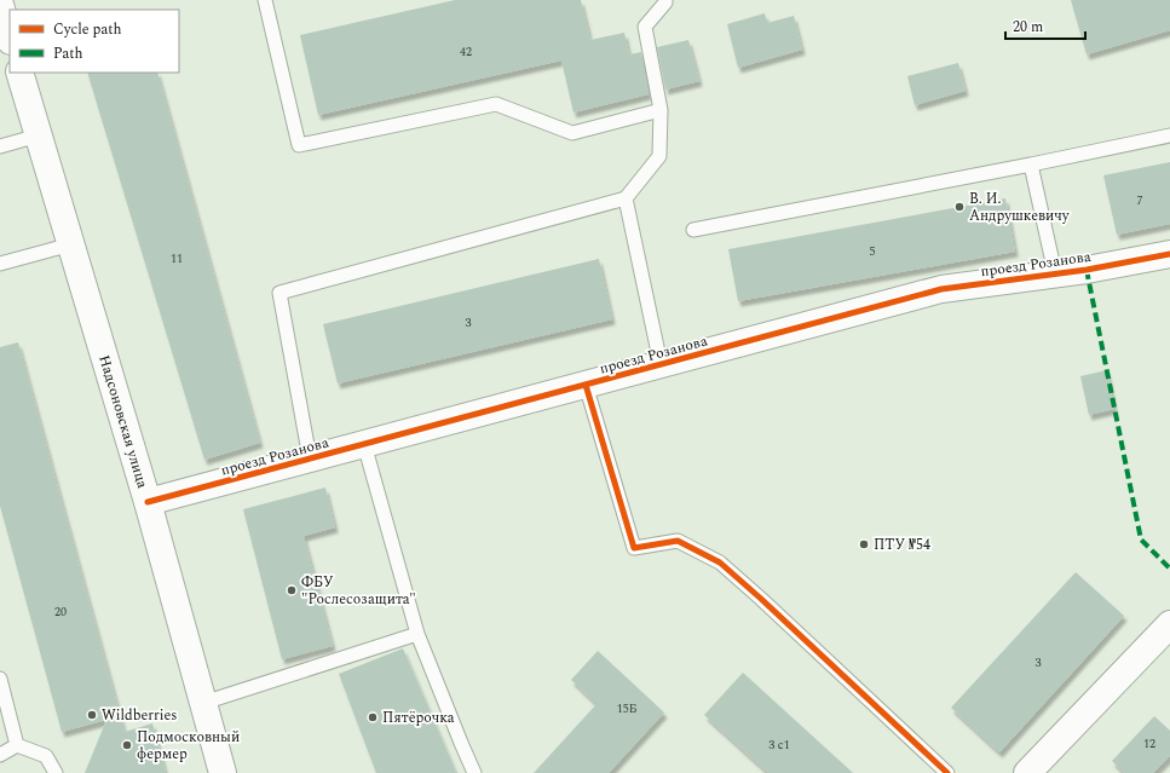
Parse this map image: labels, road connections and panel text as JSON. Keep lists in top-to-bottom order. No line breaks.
{"streets":{"street":["проезд Розанова","Надсоновская улица"]},"crossings":[["проезд Розанова","Надсоновская улица"]],"places":["В. И. Андрушкевичу","ПТУ №54","ФБУ \"Рослесозащита\"","Wildberries","Пятёрочка","Подмосковный фермер"],"house_numbers":["42","7","5","11","3","20","3","15Б","12","3 с1"],"legend":["Cycle path","Path"],"scale_bar":"20 m"}
